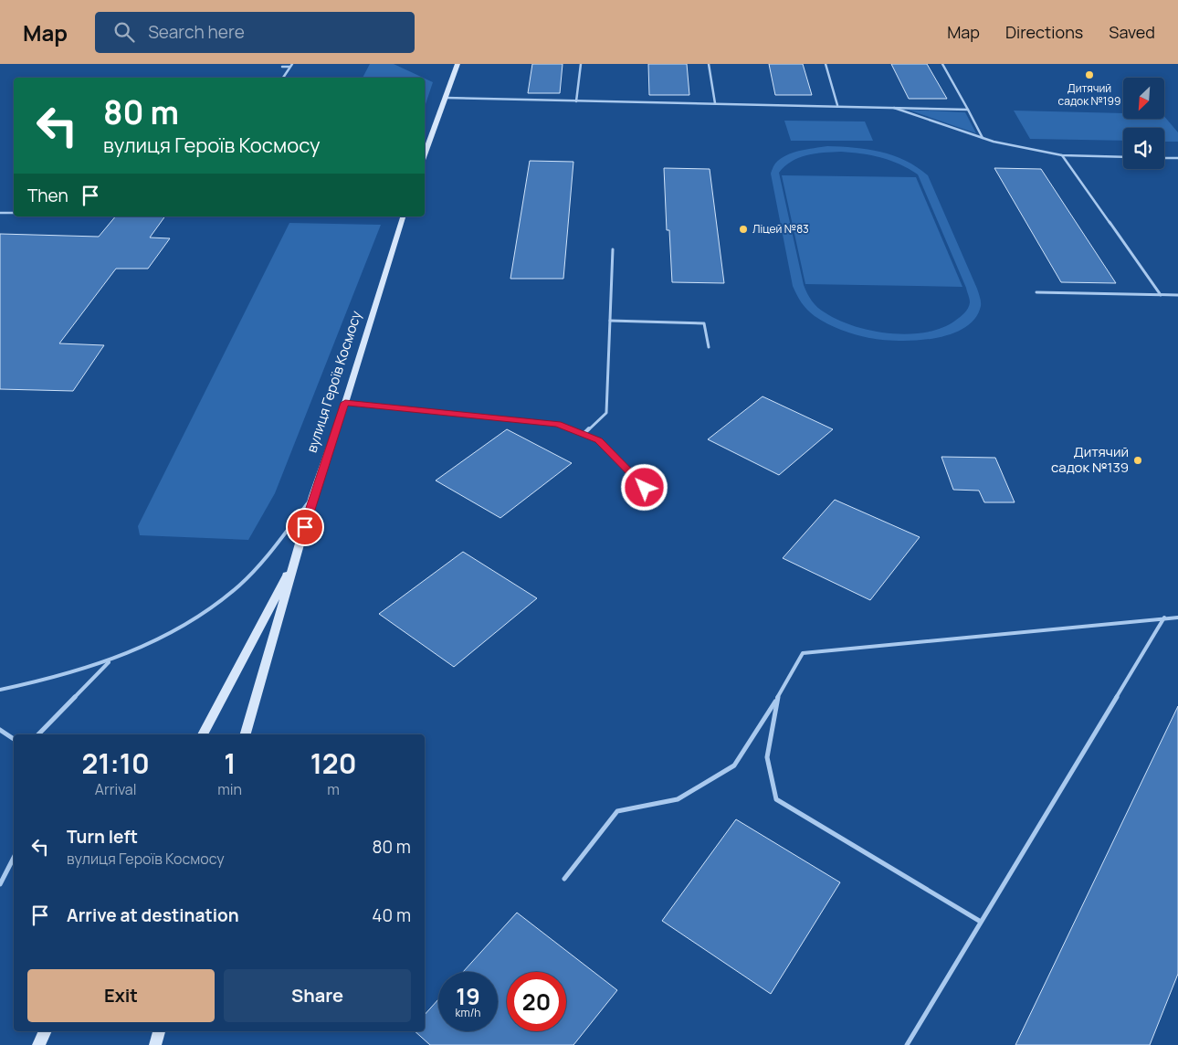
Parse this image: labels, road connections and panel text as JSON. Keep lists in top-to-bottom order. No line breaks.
{"streets":{"main road":["вулиця Героїв Космосу"]},"places":["Дитячий садок №199","Ліцей №83","Дитячий садок №139"],"north":"bottom left","page":{"header":"Map","search":"Search here","nav":["Map","Directions","Saved"],"turn":["80 m","вулиця Героїв Космосу"],"then":"Then","eta":["21:10","Arrival","1","min","120","m"],"list":[{"name":"Turn left","note":"вулиця Героїв Космосу","value":"80 m"},{"name":"Arrive at destination","value":"40 m"}],"buttons":["Exit","Share"],"speed":"19 km/h","limit":"20"}}
